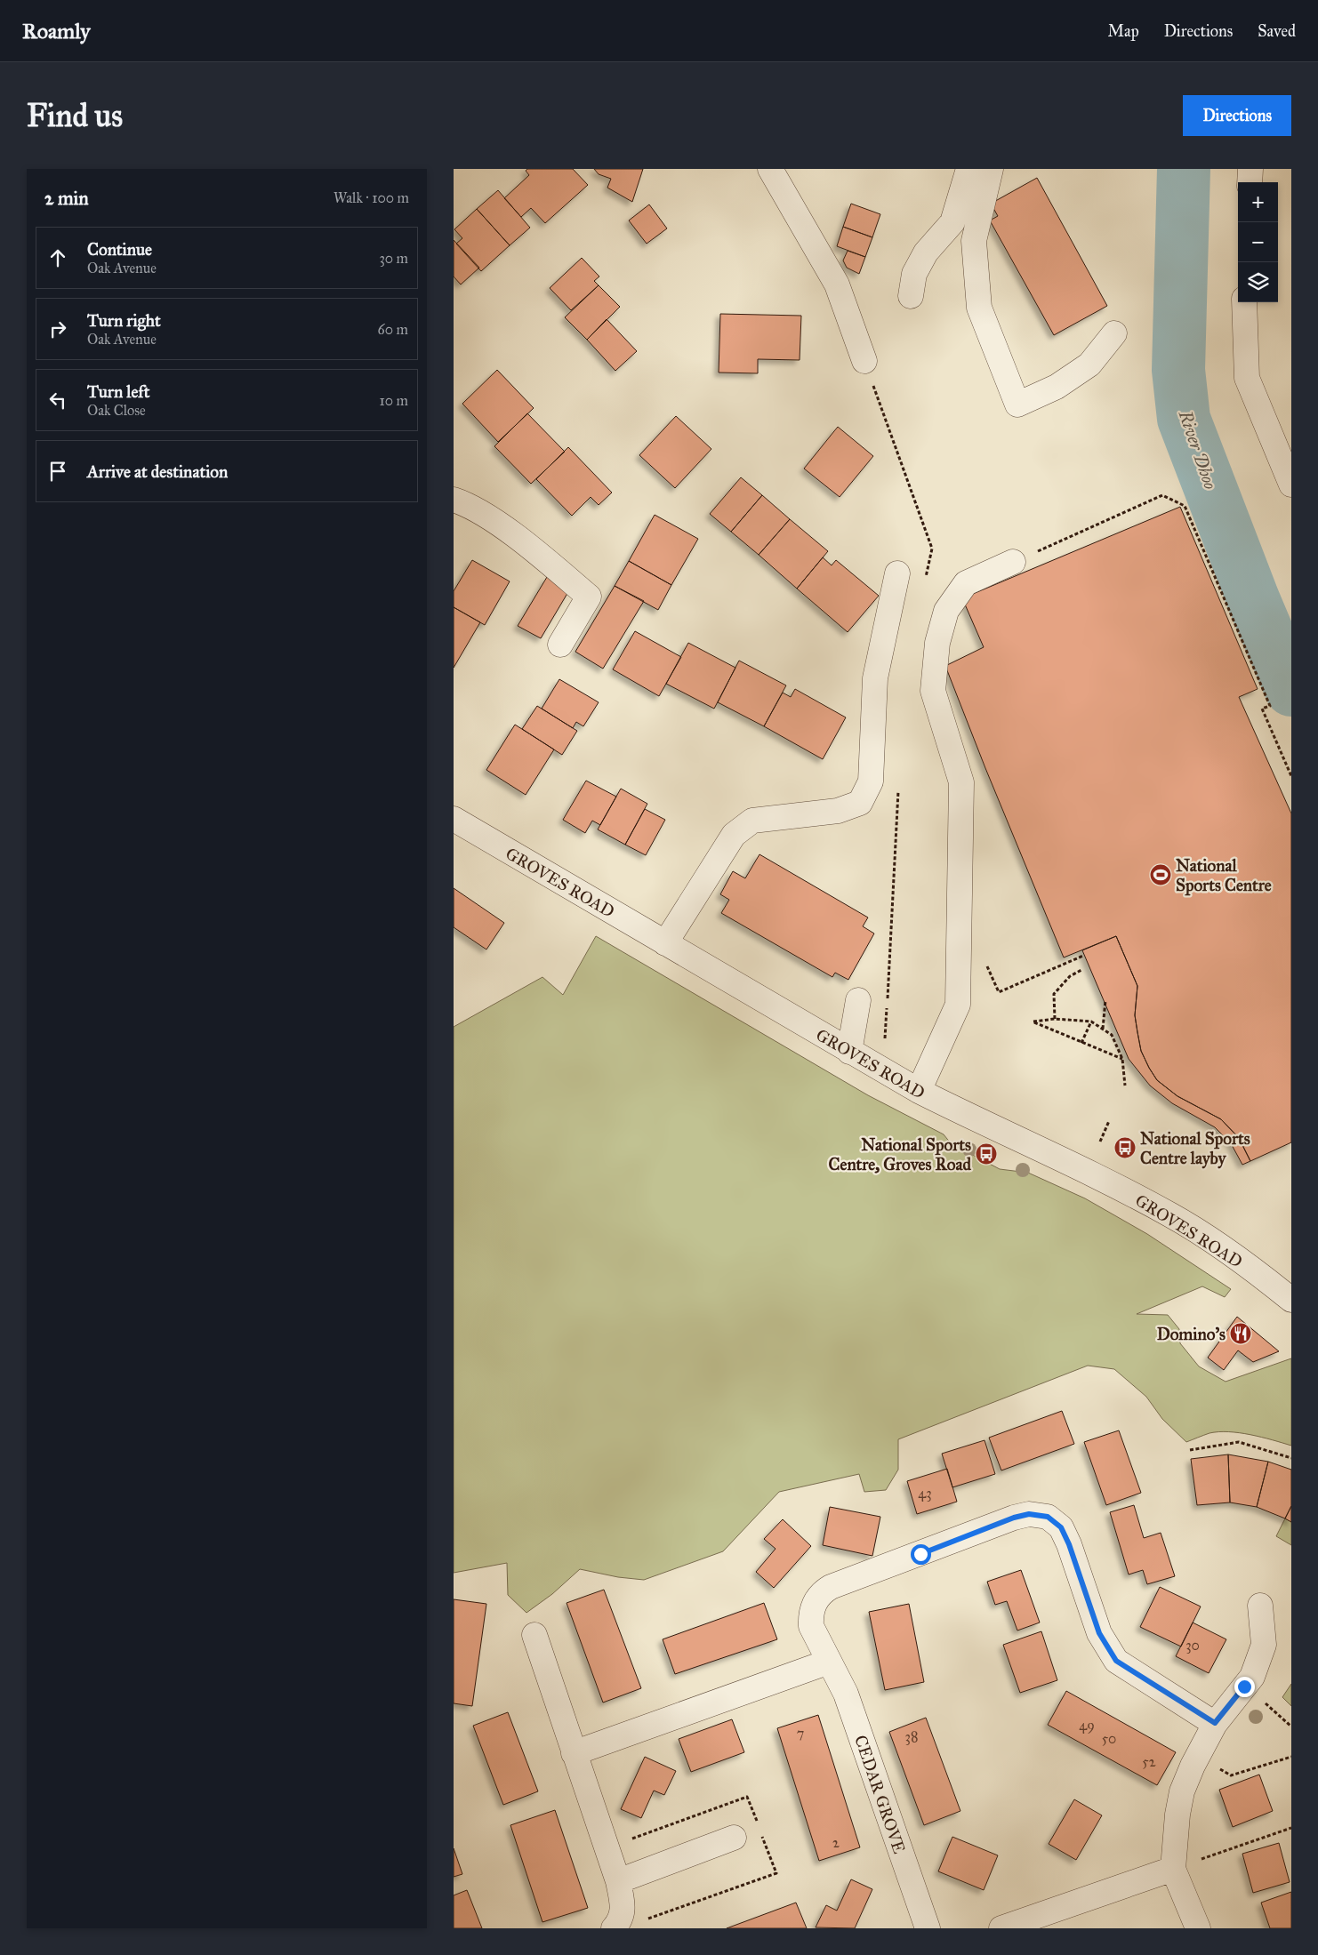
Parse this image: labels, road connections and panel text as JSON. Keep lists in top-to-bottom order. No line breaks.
{"streets":{"street":["GROVES ROAD","CEDAR GROVE"]},"water":["River Dhoo"],"places":{"sports":["National Sports Centre"],"bus stop":["National Sports Centre layby","National Sports Centre, Groves Road"],"restaurant":["Domino's"]},"house_numbers":["43","30","49","7","38","50","52","2"],"page":{"header":"Roamly","nav":["Map","Directions","Saved"],"buttons":"Directions","title":"Find us","heading":["2 min","Walk · 100 m"],"map_buttons":["+","−"],"list":[["Continue","Oak Avenue","30 m"],["Turn right","Oak Avenue","60 m"],["Turn left","Oak Close","10 m"],"Arrive at destination"]}}
